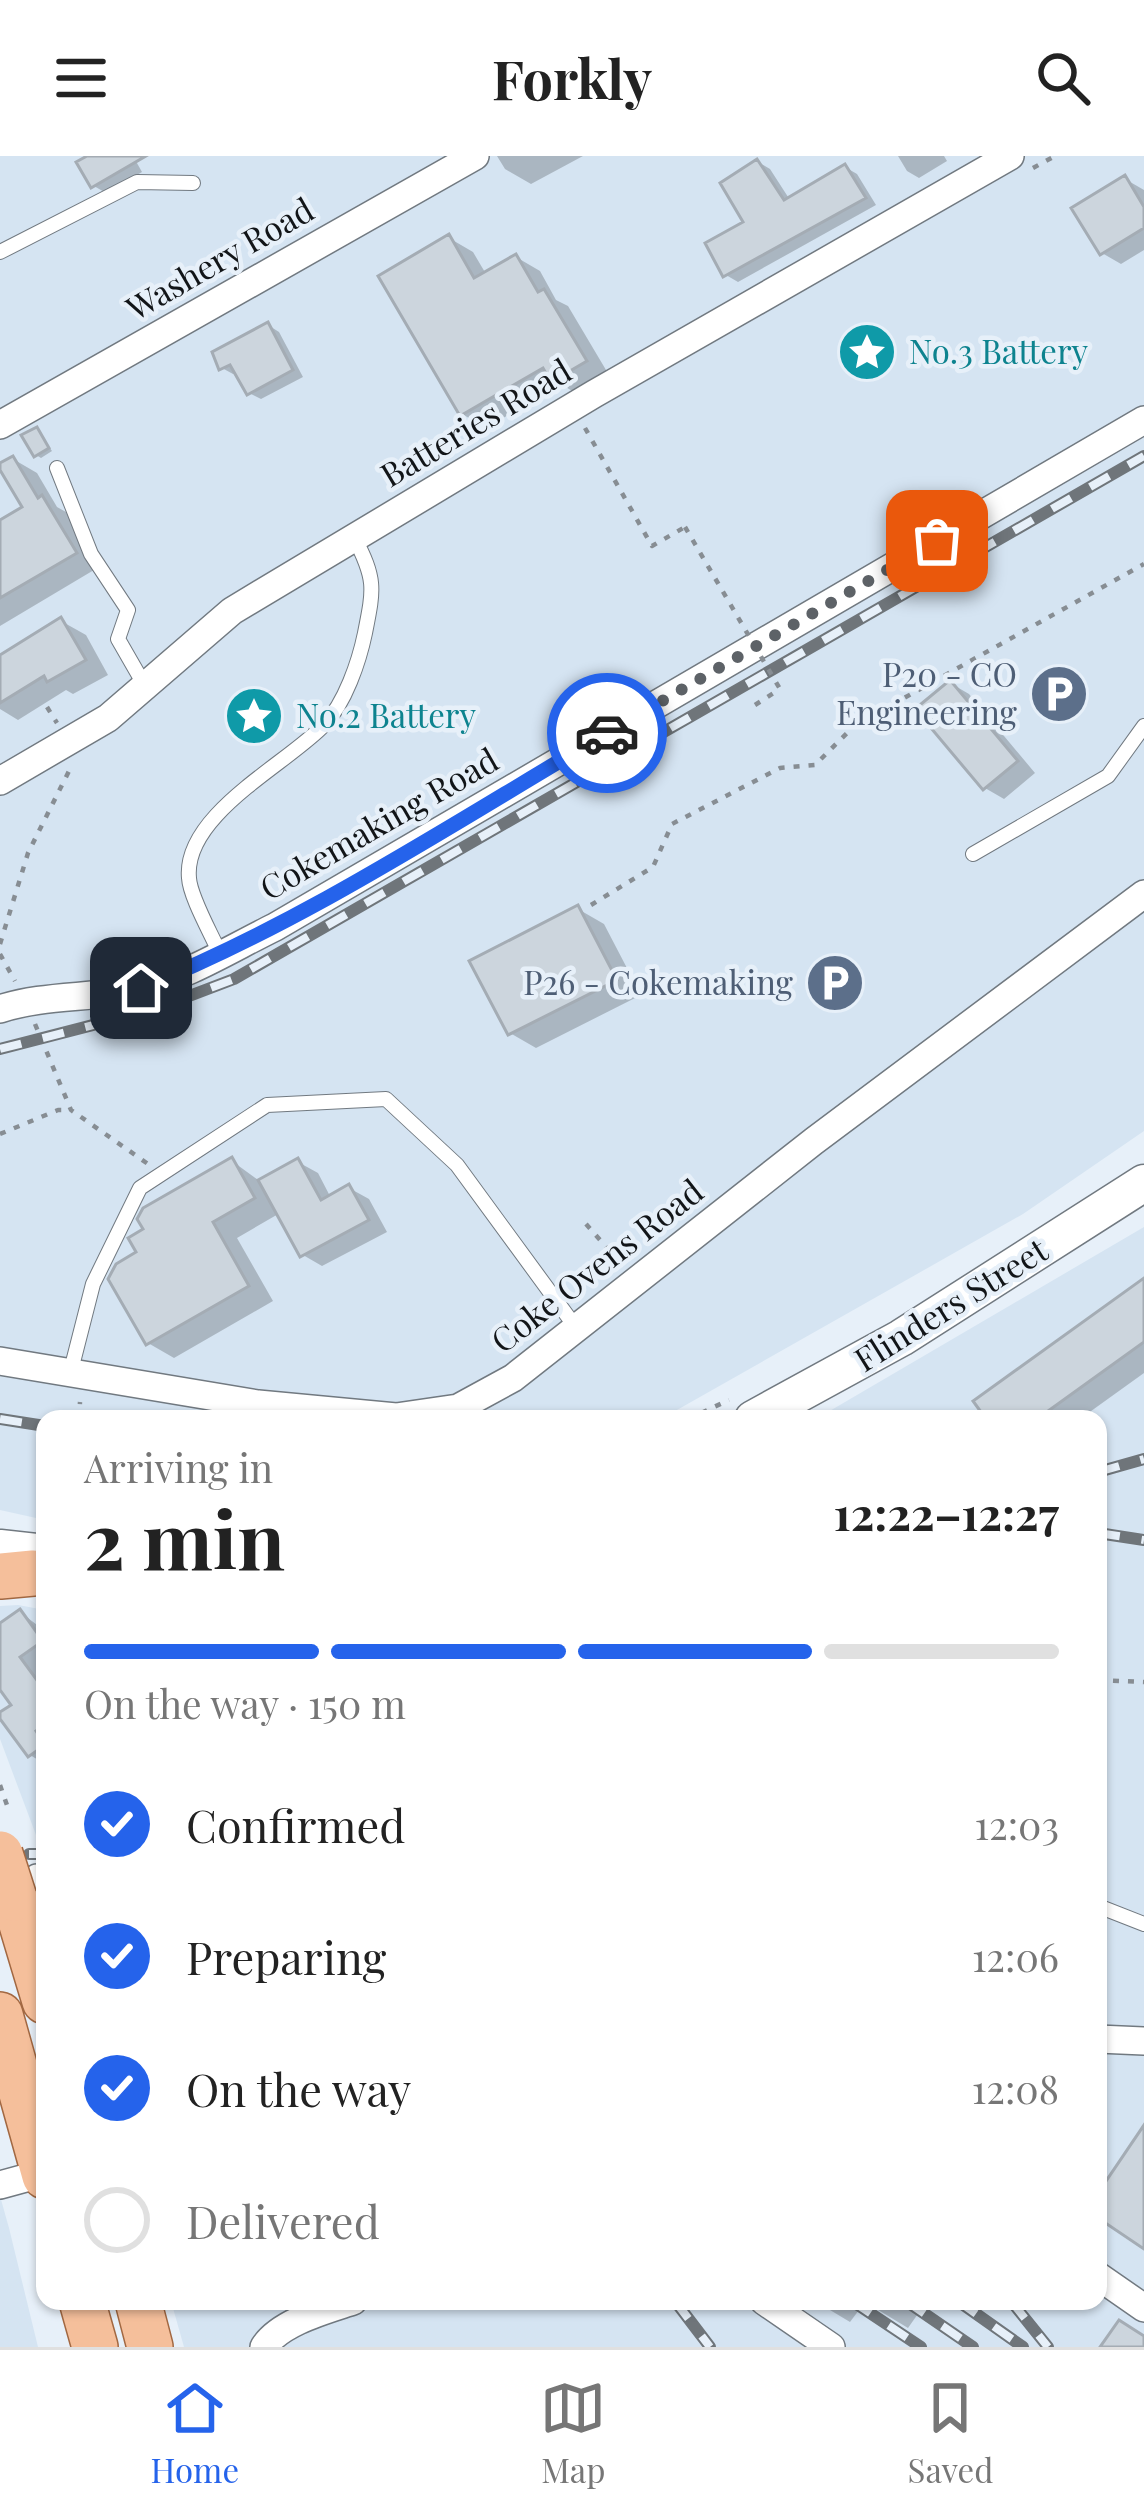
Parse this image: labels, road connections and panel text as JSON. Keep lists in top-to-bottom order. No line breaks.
{"streets":{"street":["Washery Road","Batteries Road","Cokemaking Road","Coke Ovens Road","Flinders Street"]},"places":{"place":["No.3 Battery","No.2 Battery"],"parking":["P20 - CO Engineering","P26 - Cokemaking"]},"page":{"header":"Forkly","heading":["2 min","Arriving in","12:22–12:27"],"bar":"On the way · 150 m","list":[["Confirmed","12:03"],["Preparing","12:06"],["On the way","12:08"],"Delivered"],"tabs":["Home","Map","Saved"]}}
